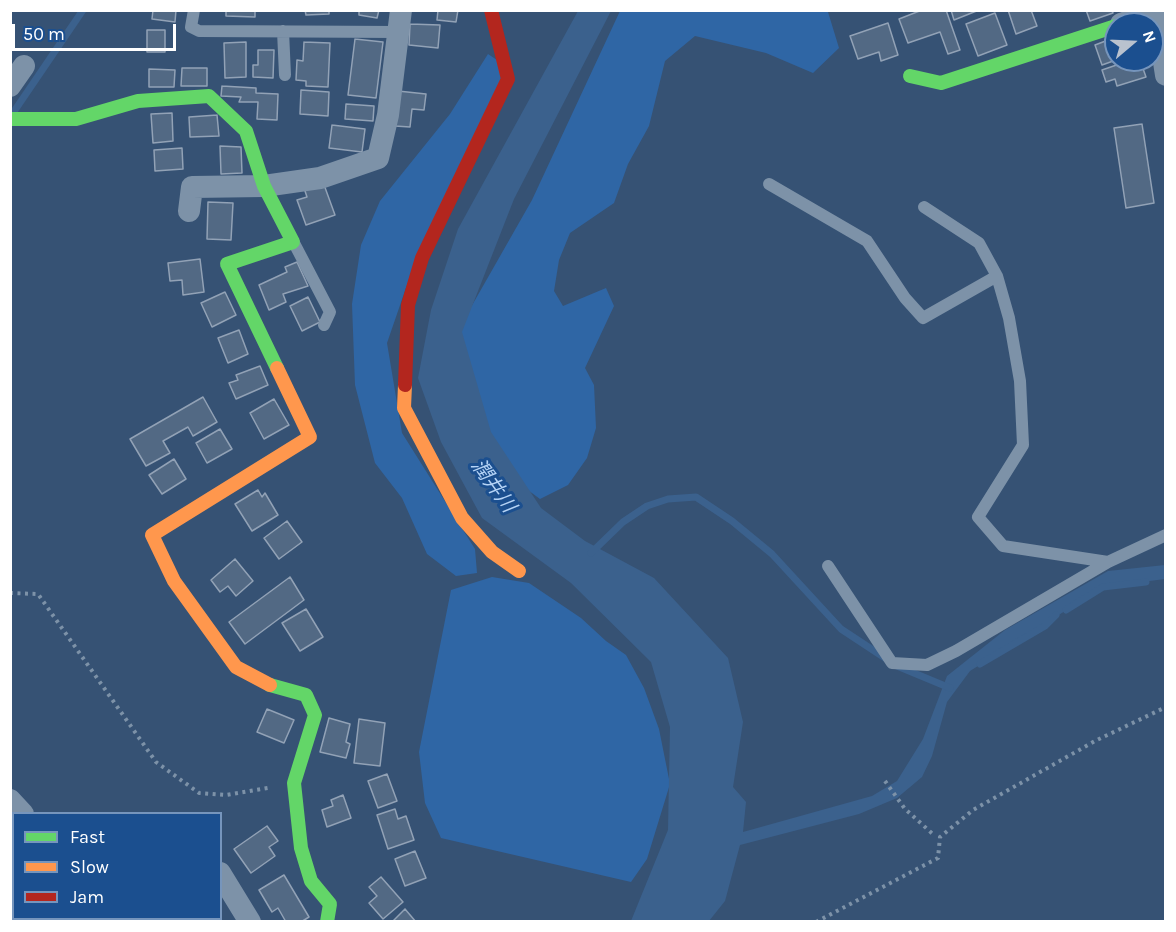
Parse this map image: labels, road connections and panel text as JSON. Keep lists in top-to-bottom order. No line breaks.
{"water":["潤井川"],"legend":["Fast","Slow","Jam"],"scale_bar":"50 m","north":"right"}
